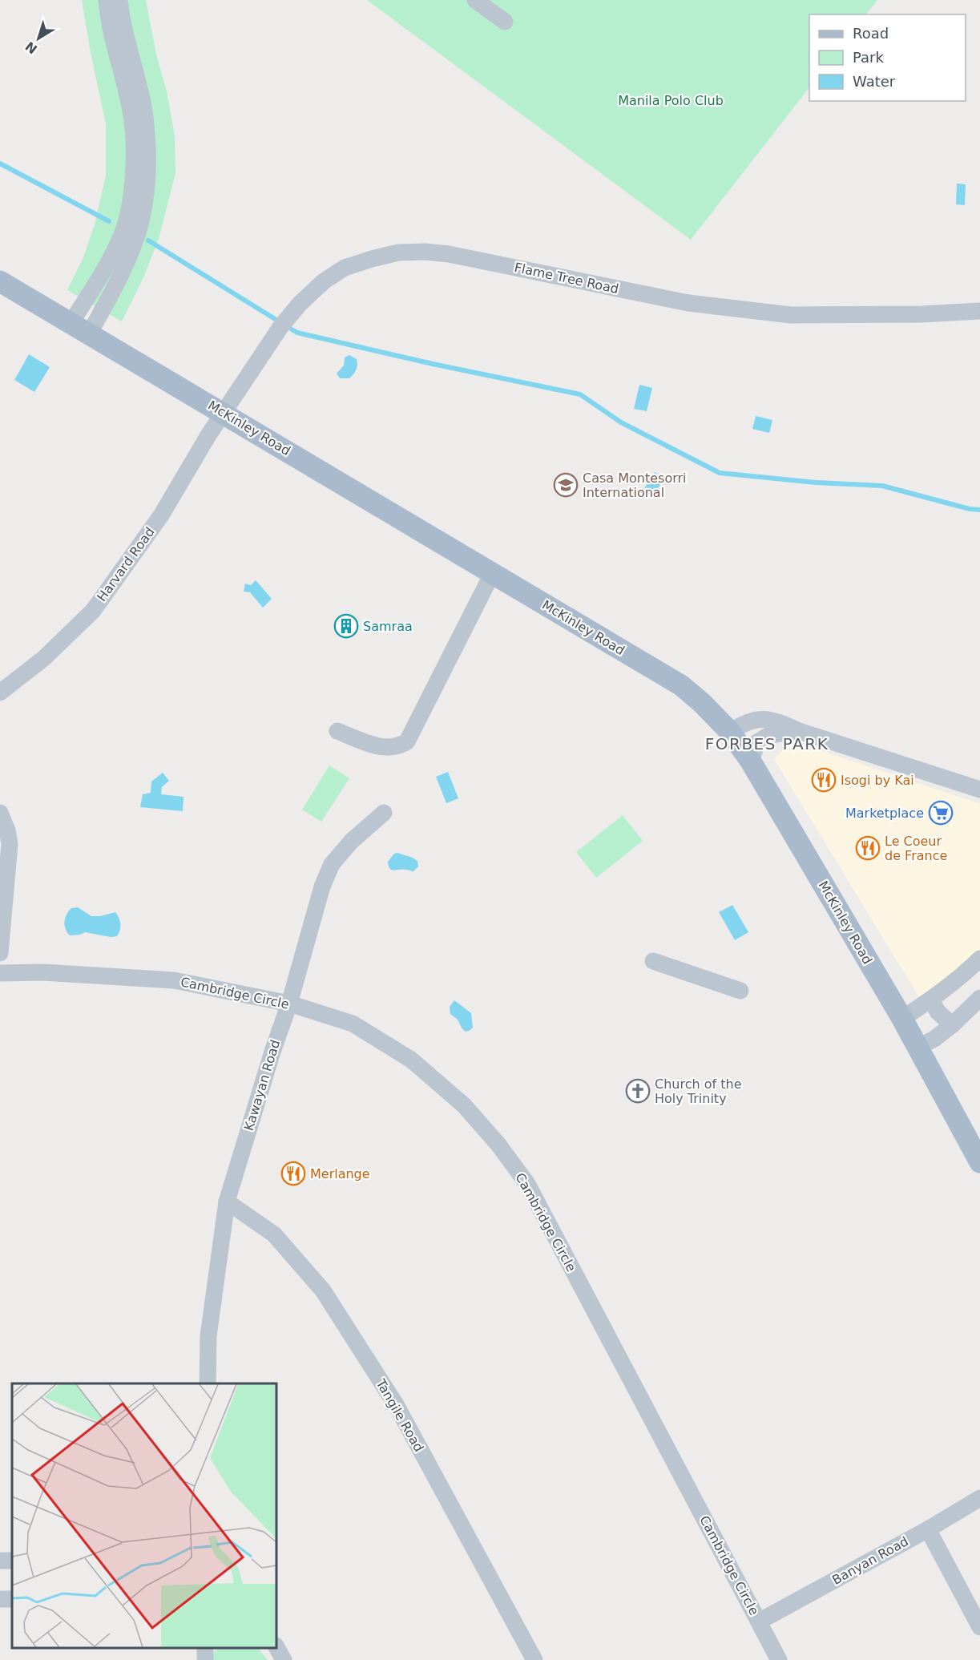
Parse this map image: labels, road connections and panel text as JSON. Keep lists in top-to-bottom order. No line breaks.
{"streets":{"main road":["McKinley Road"],"street":["Flame Tree Road","Harvard Road","Cambridge Circle","Kawayan Road","Tangile Road","Banyan Road"]},"crossings":[["Flame Tree Road","McKinley Road"],["Flame Tree Road","Harvard Road"],["McKinley Road","Harvard Road"],["Cambridge Circle","Kawayan Road"],["Cambridge Circle","Banyan Road"],["Kawayan Road","Tangile Road"]],"districts":["FORBES PARK"],"parks":["Manila Polo Club"],"places":{"school or university":["Casa Montesorri International"],"building":["Samraa"],"restaurant":["Isogi by Kai","Le Coeur de France","Merlange"],"supermarket":["Marketplace"],"church":["Church of the Holy Trinity"]},"legend":["Road","Park","Water"],"north":"bottom left"}
